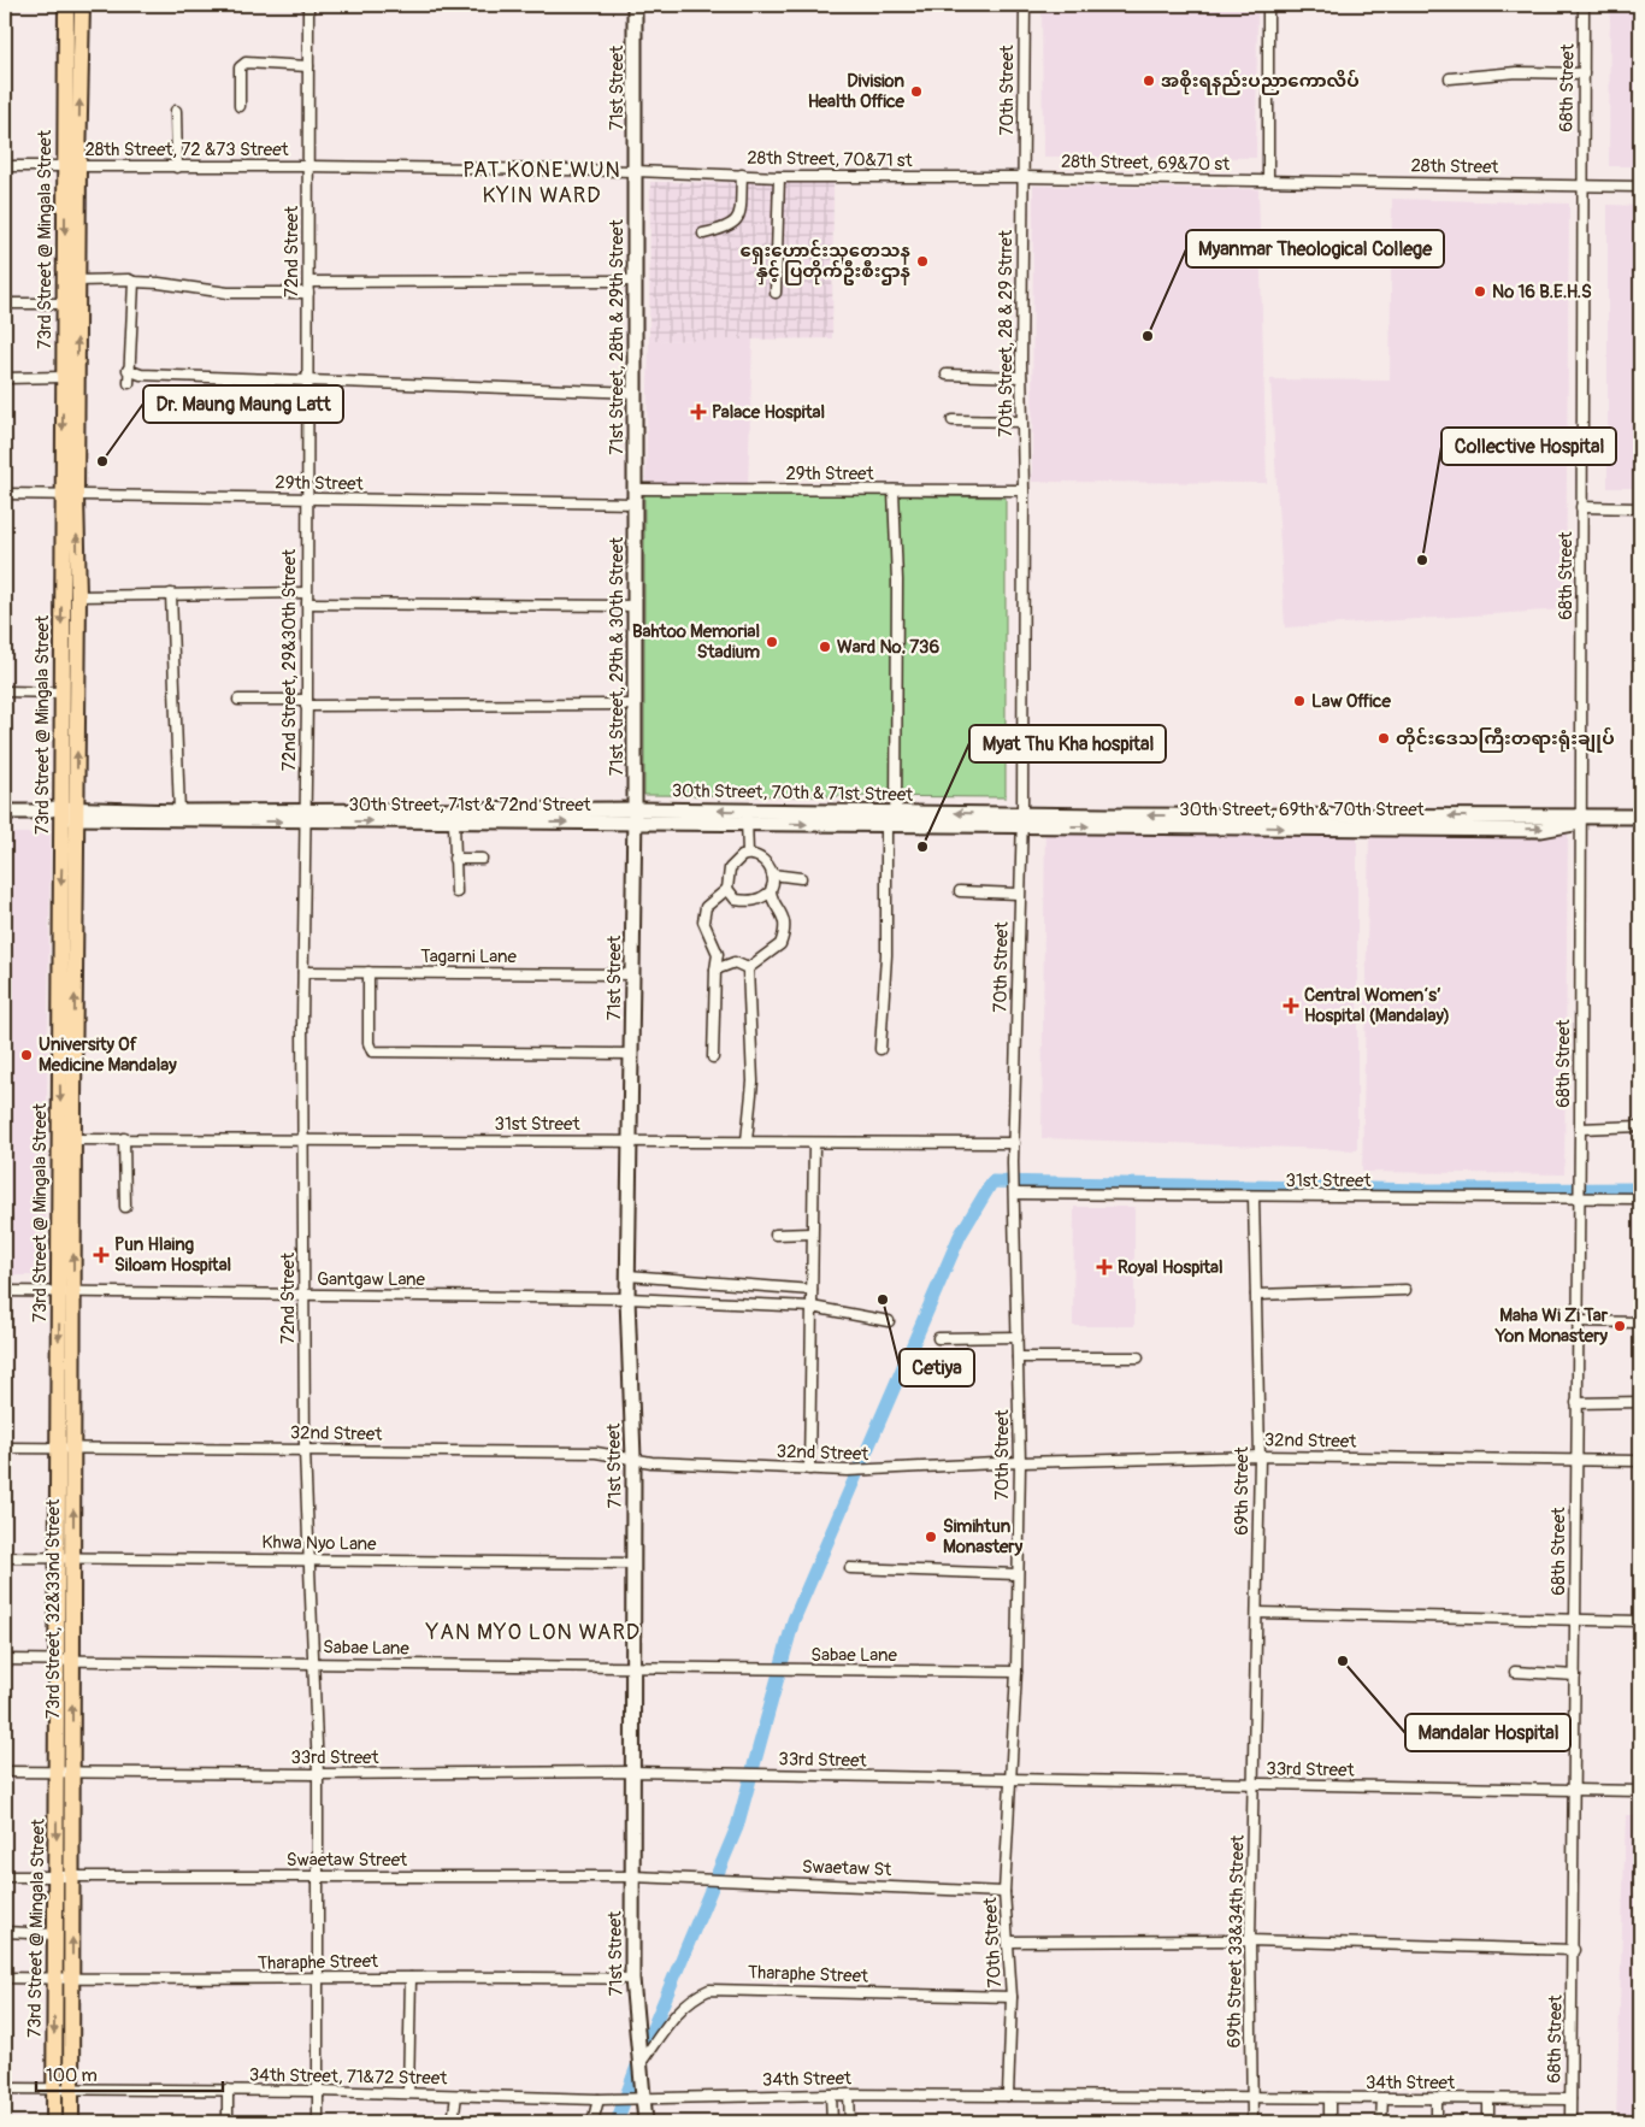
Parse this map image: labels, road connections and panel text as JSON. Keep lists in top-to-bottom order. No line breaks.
{"streets":{"main road":["71st Street","73rd Street @ Mingala Street","71st Street, 28th & 29th Street","71st Street, 29th & 30th Street","30th Street, 70th & 71st Street","30th Street, 71st & 72nd Street","30th Street, 69th & 70th Street","73rd Street, 32&33nd Street"],"street":["68th Street","70th Street","28th Street, 72 &73 Street","28th Street, 70&71 st","28th Street, 69&70 st","28th Street","72nd Street","70th Street, 28 & 29 Strret","29th Street","72nd Street, 29&30th Street","Tagarni Lane","31st Street","Gantgaw Lane","32nd Street","69th Street","Khwa Nyo Lane","Sabae Lane","33rd Street","Swaetaw Street","Swaetaw St","69th Street 33&34th Street","Tharaphe Street","34th Street, 71&72 Street","34th Street"]},"crossings":[["71st Street","28th Street, 72 &73 Street"],["71st Street","28th Street, 70&71 st"],["71st Street","71st Street, 28th & 29th Street"],["71st Street","71st Street, 29th & 30th Street"],["71st Street","30th Street, 70th & 71st Street"],["71st Street","30th Street, 71st & 72nd Street"],["71st Street","Tagarni Lane"],["71st Street","31st Street"],["71st Street","Gantgaw Lane"],["71st Street","32nd Street"],["71st Street","Khwa Nyo Lane"],["71st Street","Sabae Lane"],["71st Street","33rd Street"],["71st Street","Swaetaw Street"],["71st Street","Tharaphe Street"],["71st Street","34th Street"],["68th Street","28th Street"],["68th Street","30th Street, 69th & 70th Street"],["68th Street","31st Street"],["68th Street","32nd Street"],["68th Street","33rd Street"],["68th Street","34th Street"],["70th Street","28th Street, 70&71 st"],["70th Street","28th Street, 69&70 st"],["70th Street","70th Street, 28 & 29 Strret"],["70th Street","30th Street, 70th & 71st Street"],["70th Street","30th Street, 69th & 70th Street"],["70th Street","31st Street"],["70th Street","32nd Street"],["70th Street","Sabae Lane"],["70th Street","33rd Street"],["70th Street","Swaetaw St"],["70th Street","Tharaphe Street"],["70th Street","34th Street"],["28th Street, 72 &73 Street","28th Street, 70&71 st"],["28th Street, 72 &73 Street","73rd Street @ Mingala Street"],["28th Street, 72 &73 Street","72nd Street"],["28th Street, 72 &73 Street","71st Street, 28th & 29th Street"],["28th Street, 70&71 st","28th Street, 69&70 st"],["28th Street, 70&71 st","70th Street, 28 & 29 Strret"],["28th Street, 70&71 st","71st Street, 28th & 29th Street"],["28th Street, 69&70 st","28th Street"],["28th Street, 69&70 st","70th Street, 28 & 29 Strret"],["73rd Street @ Mingala Street","29th Street"],["73rd Street @ Mingala Street","31st Street"],["73rd Street @ Mingala Street","Gantgaw Lane"],["73rd Street @ Mingala Street","32nd Street"],["73rd Street @ Mingala Street","73rd Street, 32&33nd Street"],["73rd Street @ Mingala Street","33rd Street"],["73rd Street @ Mingala Street","Swaetaw Street"],["73rd Street @ Mingala Street","Tharaphe Street"],["73rd Street @ Mingala Street","34th Street, 71&72 Street"],["72nd Street","29th Street"],["72nd Street","72nd Street, 29&30th Street"],["72nd Street","30th Street, 71st & 72nd Street"],["72nd Street","Tagarni Lane"],["72nd Street","31st Street"],["72nd Street","Gantgaw Lane"],["72nd Street","32nd Street"],["72nd Street","Khwa Nyo Lane"],["72nd Street","Sabae Lane"],["72nd Street","33rd Street"],["72nd Street","Swaetaw Street"],["72nd Street","Tharaphe Street"],["72nd Street","34th Street, 71&72 Street"],["70th Street, 28 & 29 Strret","29th Street"],["70th Street, 28 & 29 Strret","30th Street, 70th & 71st Street"],["70th Street, 28 & 29 Strret","30th Street, 69th & 70th Street"],["71st Street, 28th & 29th Street","29th Street"],["71st Street, 28th & 29th Street","71st Street, 29th & 30th Street"],["29th Street","71st Street, 29th & 30th Street"],["29th Street","72nd Street, 29&30th Street"],["71st Street, 29th & 30th Street","30th Street, 70th & 71st Street"],["71st Street, 29th & 30th Street","30th Street, 71st & 72nd Street"],["72nd Street, 29&30th Street","30th Street, 71st & 72nd Street"],["30th Street, 70th & 71st Street","30th Street, 71st & 72nd Street"],["30th Street, 70th & 71st Street","30th Street, 69th & 70th Street"],["31st Street","69th Street"],["32nd Street","69th Street"],["32nd Street","73rd Street, 32&33nd Street"],["69th Street","33rd Street"],["69th Street","69th Street 33&34th Street"],["Khwa Nyo Lane","73rd Street, 32&33nd Street"],["73rd Street, 32&33nd Street","Sabae Lane"],["73rd Street, 32&33nd Street","33rd Street"],["33rd Street","69th Street 33&34th Street"],["Swaetaw Street","Swaetaw St"],["69th Street 33&34th Street","34th Street"],["34th Street, 71&72 Street","34th Street"]],"districts":["PAT KONE WUN KYIN WARD","YAN MYO LON WARD"],"places":{"other":["အစိုးရနည်းပညာကောလိပ်","Division Health Office","ရှေးဟောင်းသုတေသန နှင့် ပြတိုက်ဦးစီးဌာန","No 16 B.E.H.S","Myanmar Theological College","Dr. Maung Maung Latt","Collective Hospital","Bahtoo Memorial Stadium","Ward No. 736","Law Office","တိုင်းဒေသကြီးတရားရုံးချုပ်","Myat Thu Kha hospital","University Of Medicine Mandalay","Cetiya","Maha Wi Zi Tar Yon Monastery","Simihtun Monastery","Mandalar Hospital"],"health":["Palace Hospital","Central Women‘s’ Hospital (Mandalay)","Pun Hlaing Siloam Hospital","Royal Hospital"]},"scale_bar":"100 m"}
